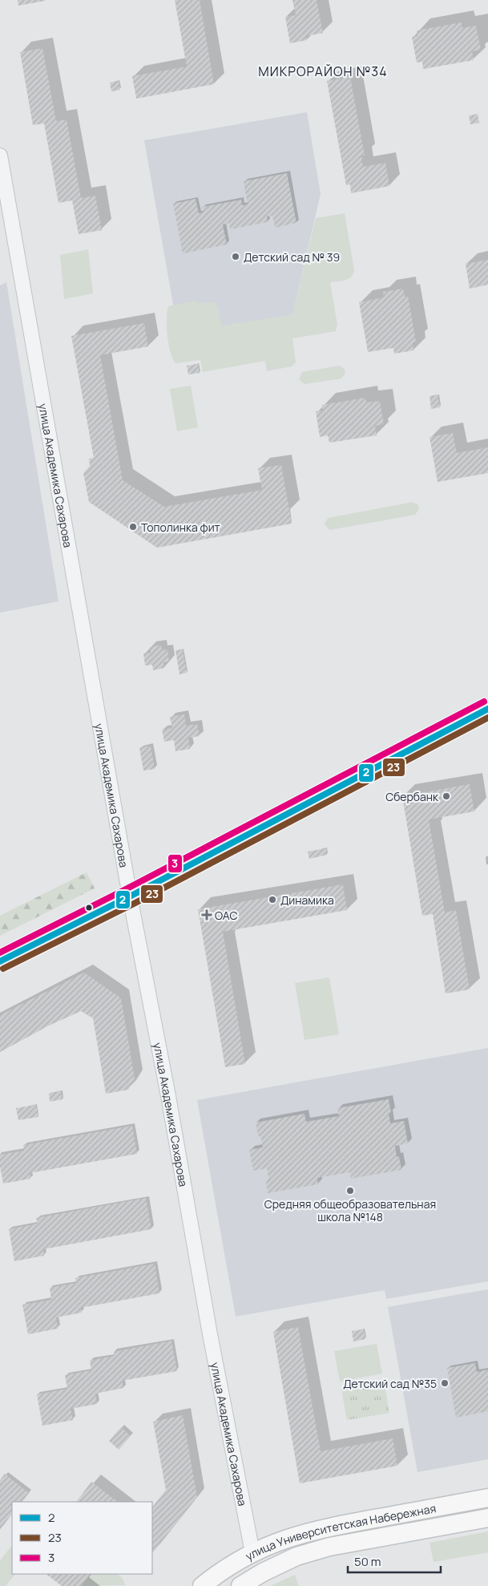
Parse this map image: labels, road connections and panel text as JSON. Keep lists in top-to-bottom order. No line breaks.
{"streets":{"main road":["улица Университетская Набережная"],"street":["улица Академика Сахарова"]},"crossings":[["улица Академика Сахарова","улица Университетская Набережная"]],"districts":["МИКРОРАЙОН №34"],"places":{"other":["Детский сад № 39","Тополинка фит","Сбербанк","Динамика","Средняя общеобразовательная школа №148","Детский сад №35"],"health":["ОАС"]},"lines":["transit line 3","transit line 2","transit line 23"],"legend":["2","23","3"],"scale_bar":"50 m"}
